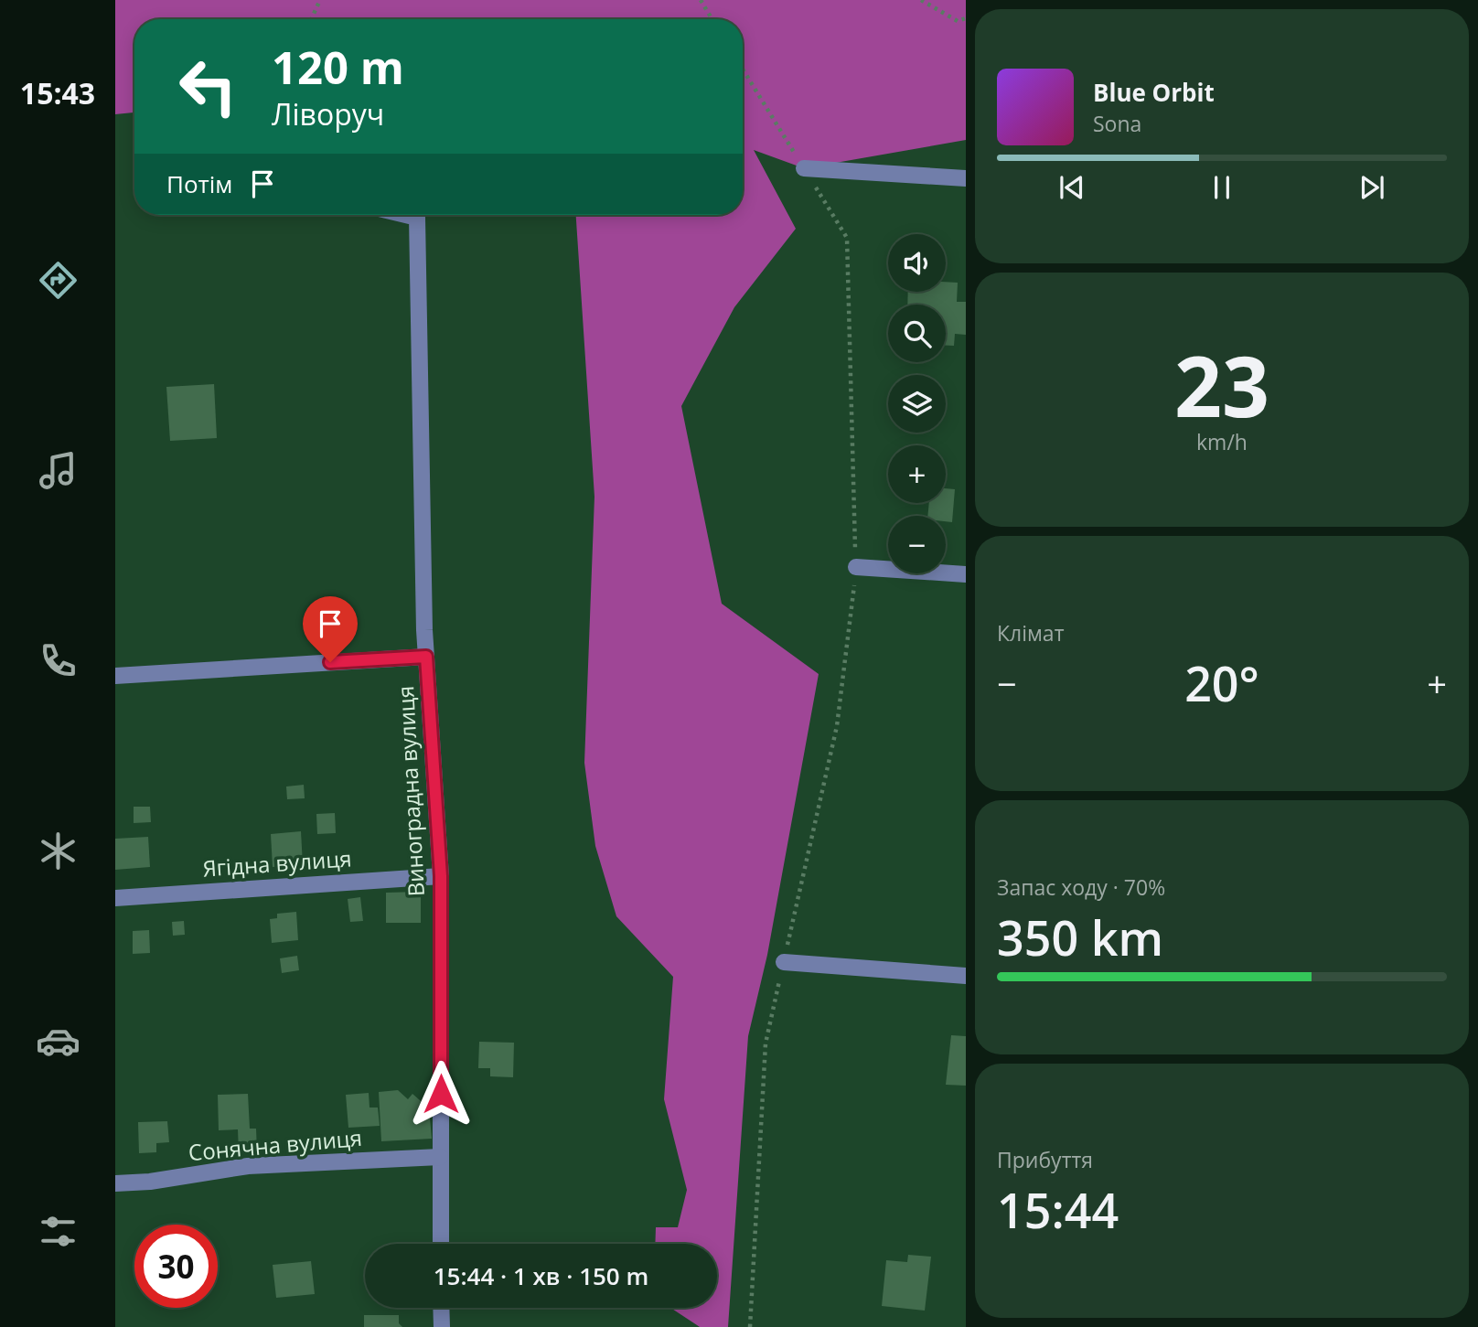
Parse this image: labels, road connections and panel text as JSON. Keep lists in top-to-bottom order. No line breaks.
{"streets":{"street":["Виноградна вулиця","Ягідна вулиця","Сонячна вулиця"]},"crossings":[["Виноградна вулиця","Ягідна вулиця"],["Виноградна вулиця","Сонячна вулиця"]],"page":{"tabs":"15:43","turn":["120 m","Ліворуч"],"song":["Blue Orbit","Sona"],"then":"Потім","map_buttons":["+","−"],"tile":[["23","km/h"],"Клімат",["Запас ходу · 70%","350 km"],["Прибуття","15:44"]],"heat":["−","20°","+"],"limit":"30","trip":"15:44 · 1 хв · 150 m"}}
